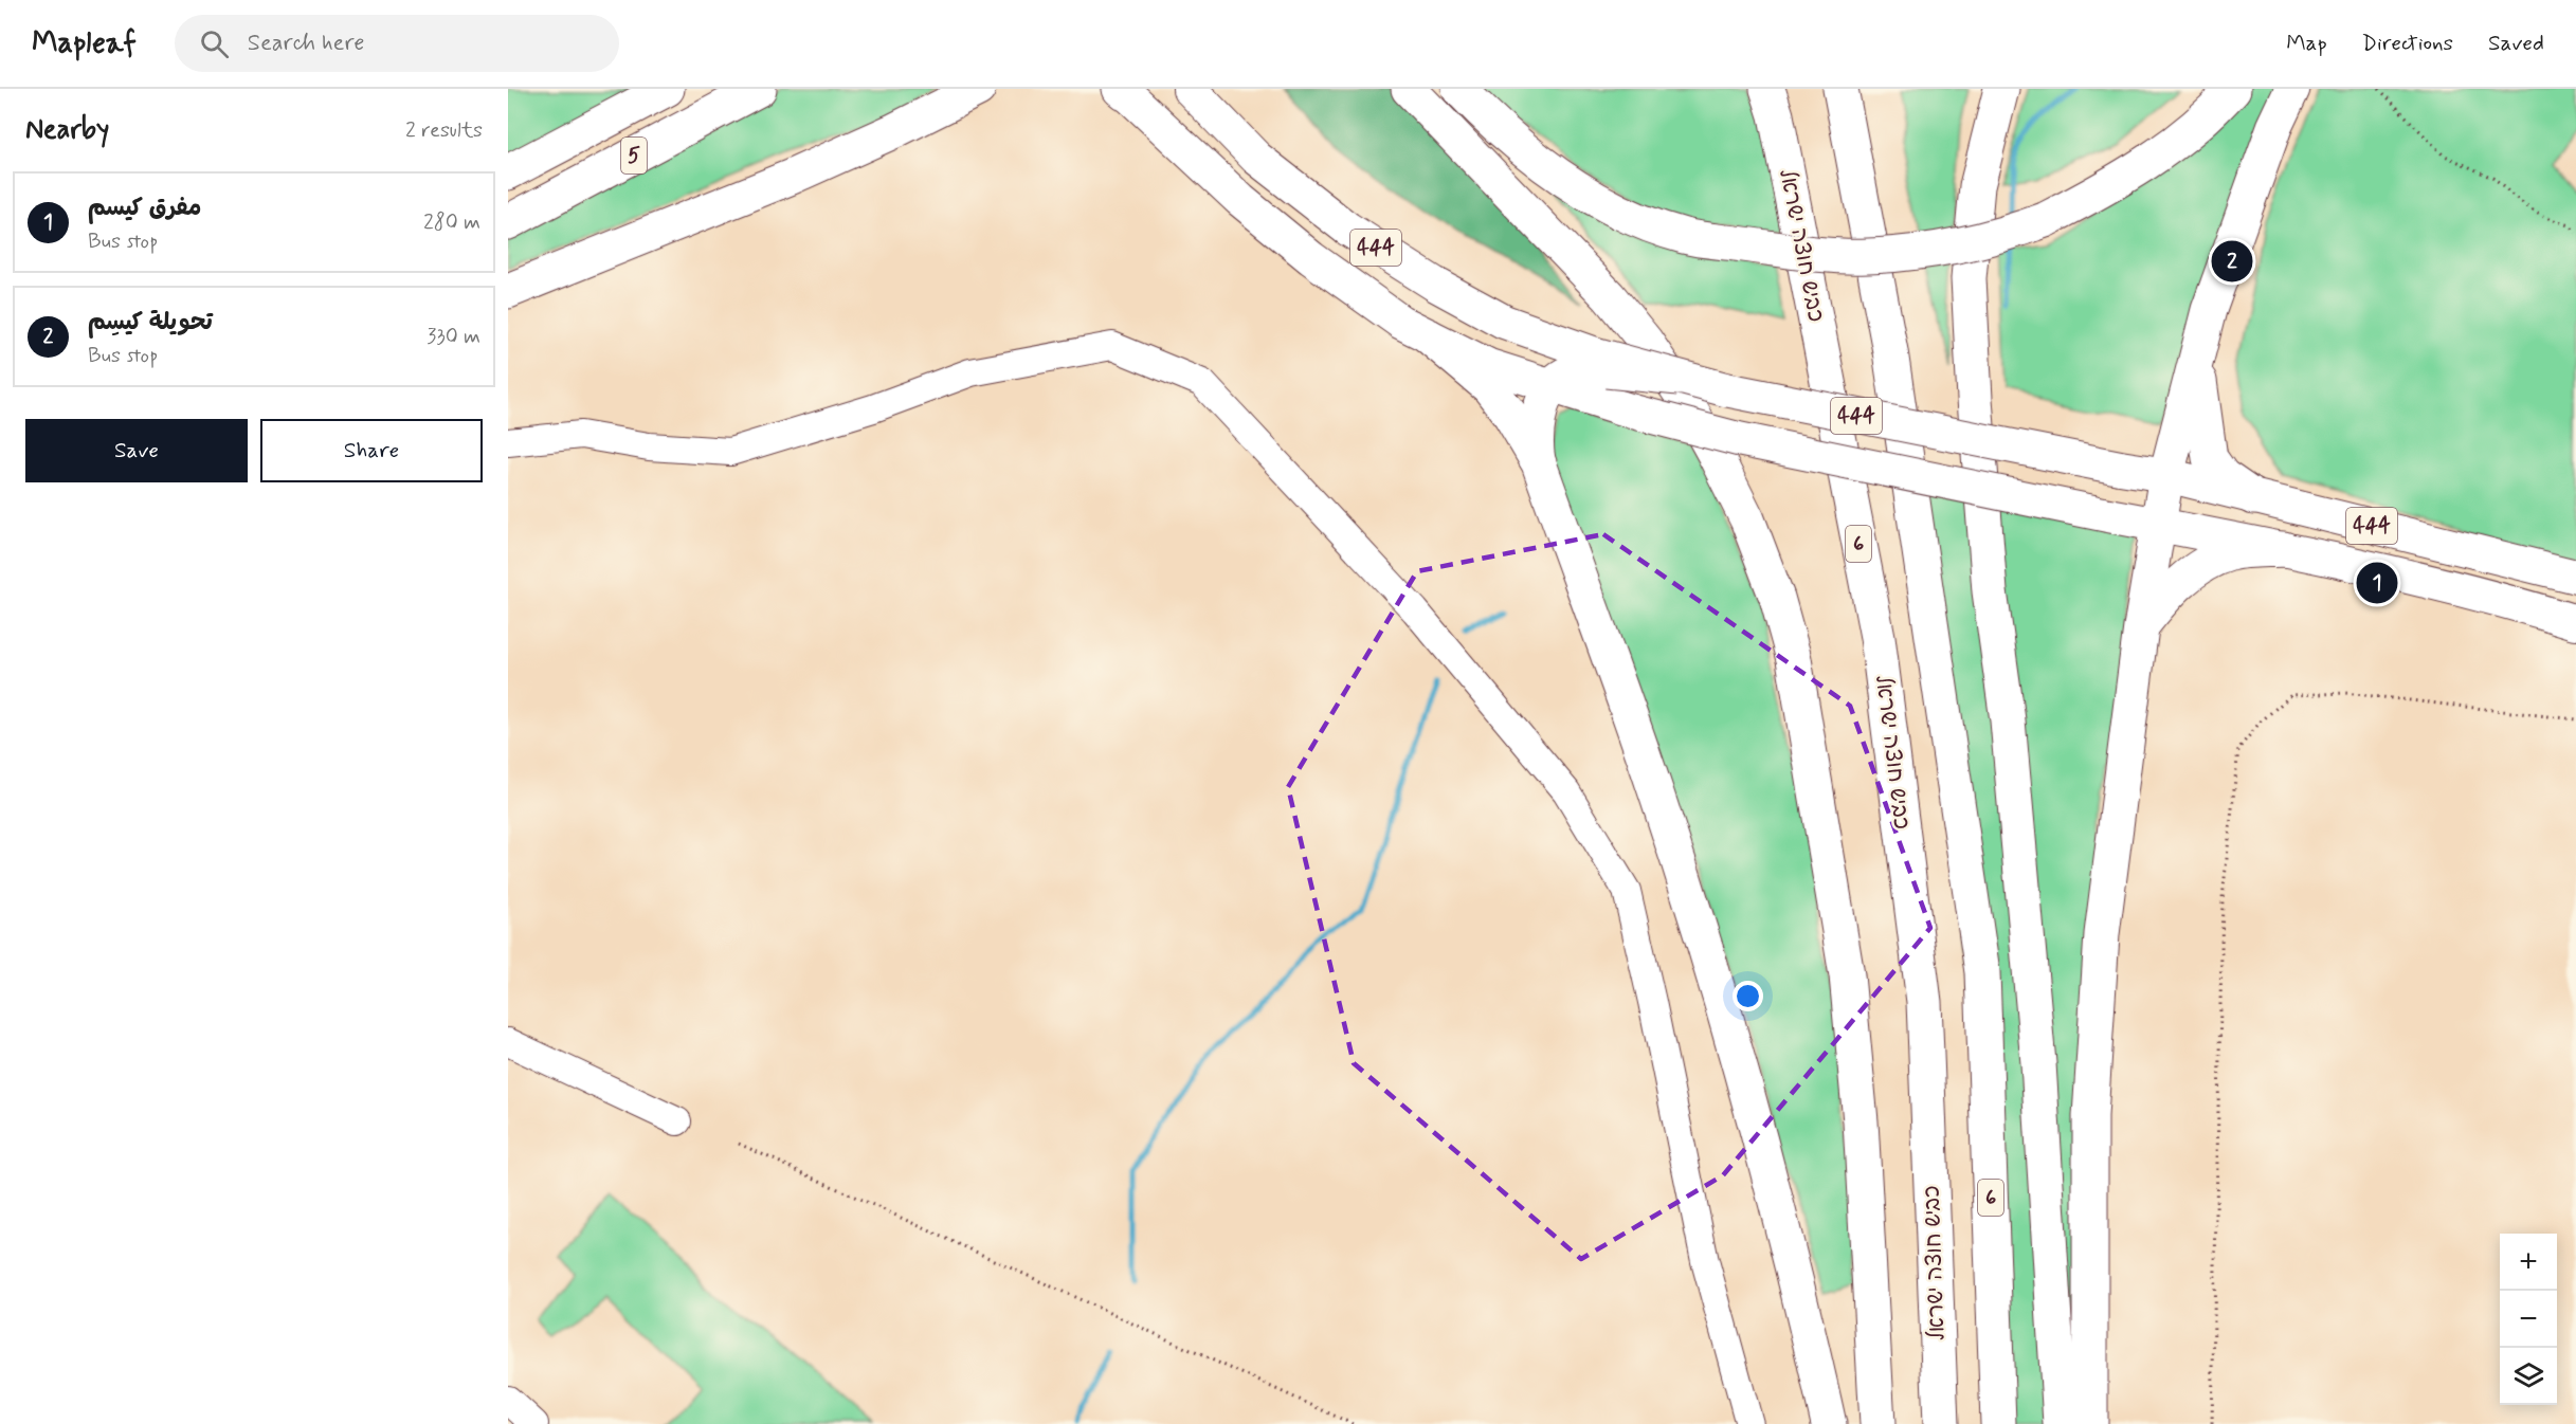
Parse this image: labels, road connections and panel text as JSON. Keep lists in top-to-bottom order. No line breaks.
{"streets":{"highway":["5","כביש חוצה ישראל","6"],"main road":["444"]},"page":{"header":"Mapleaf","search":"Search here","nav":["Map","Directions","Saved"],"heading":["Nearby","2 results"],"list":[{"mark":"1","name":"مفرق كيسم","note":"Bus stop","value":"280 m"},{"mark":"2","name":"تحويلة كيسِم","note":"Bus stop","value":"330 m"}],"pins":["2","1"],"buttons":["Save","Share"],"map_buttons":["+","−"]}}
